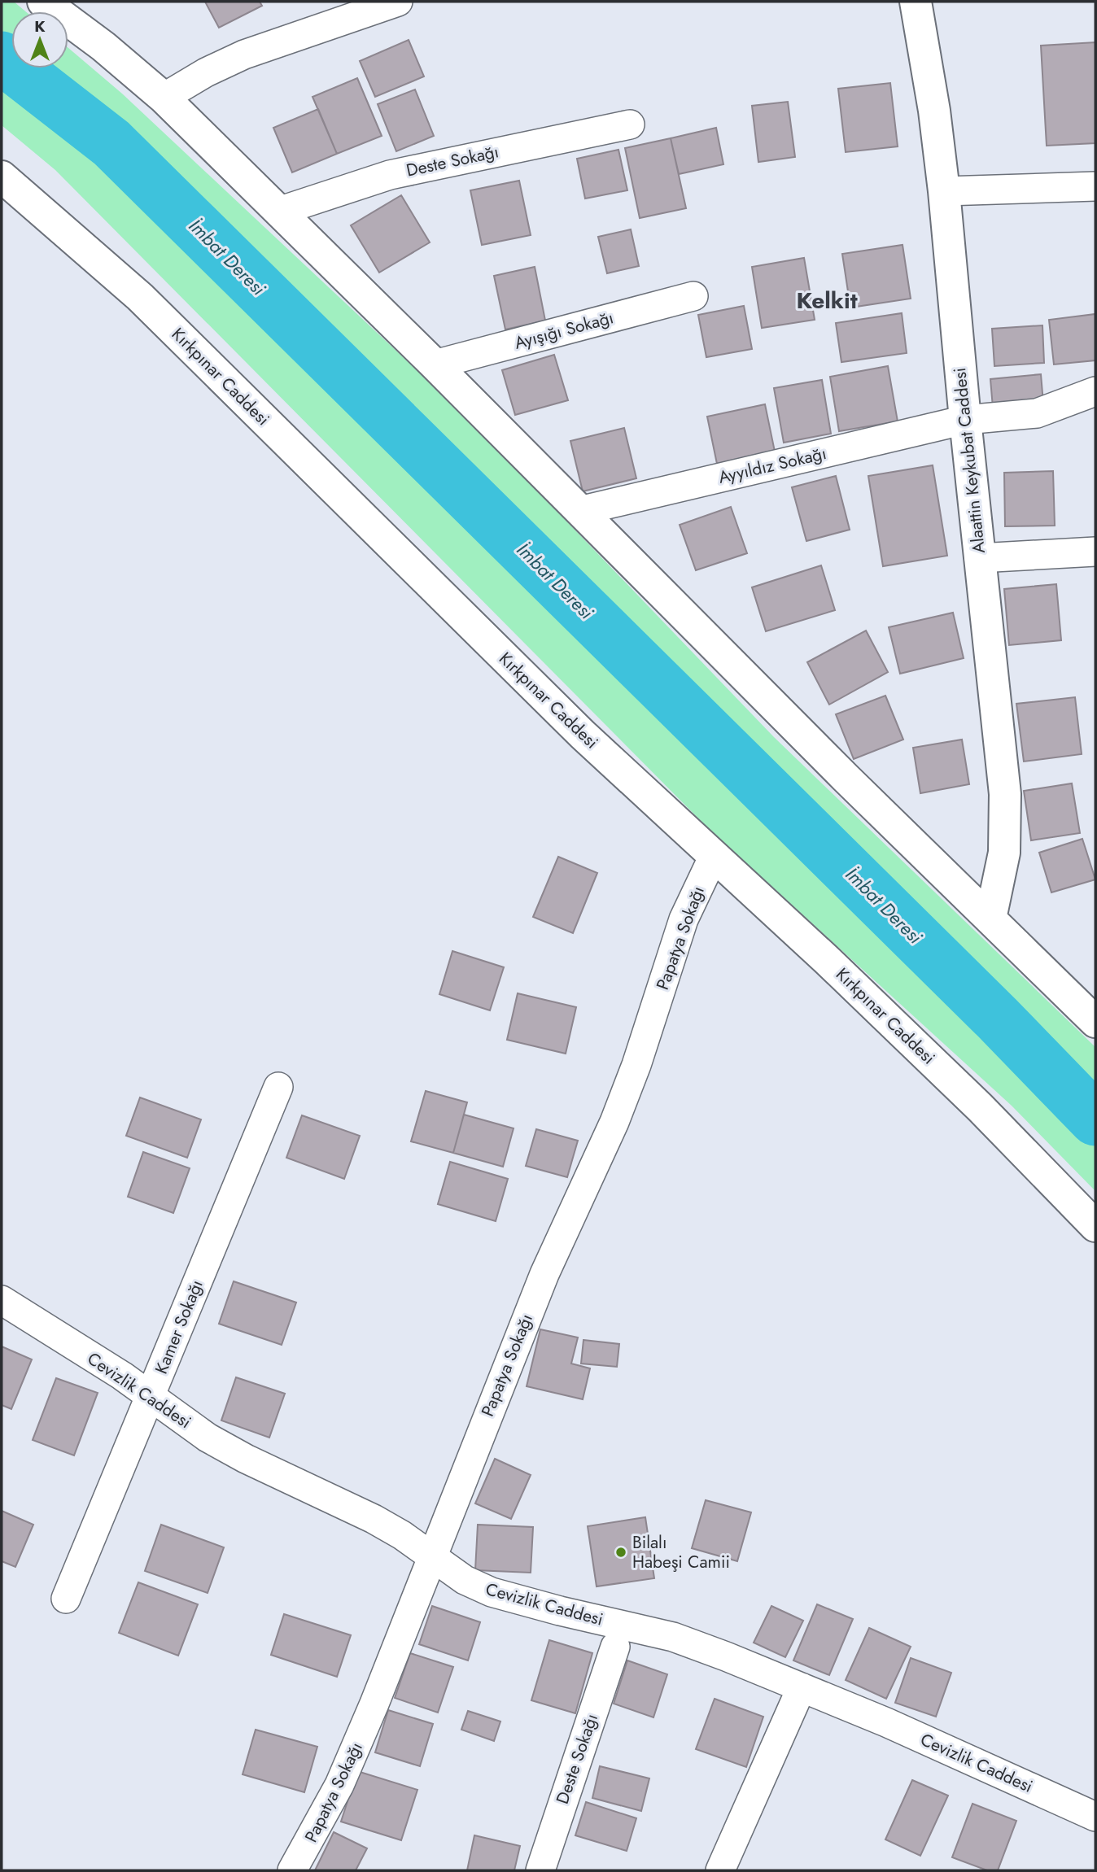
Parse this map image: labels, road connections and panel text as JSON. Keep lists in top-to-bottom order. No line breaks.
{"streets":{"street":["Deste Sokağı","Ayışığı Sokağı","Kırkpınar Caddesi","Alaattin Keykubat Caddesi","Ayyıldız Sokağı","Papatya Sokağı","Kamer Sokağı","Cevizlik Caddesi"]},"crossings":[["Kırkpınar Caddesi","Papatya Sokağı"],["Alaattin Keykubat Caddesi","Ayyıldız Sokağı"],["Papatya Sokağı","Cevizlik Caddesi"],["Kamer Sokağı","Cevizlik Caddesi"]],"districts":["Kelkit"],"water":["İmbat Deresi"],"places":["Bilalı Habeşi Camii"],"north":"top"}
